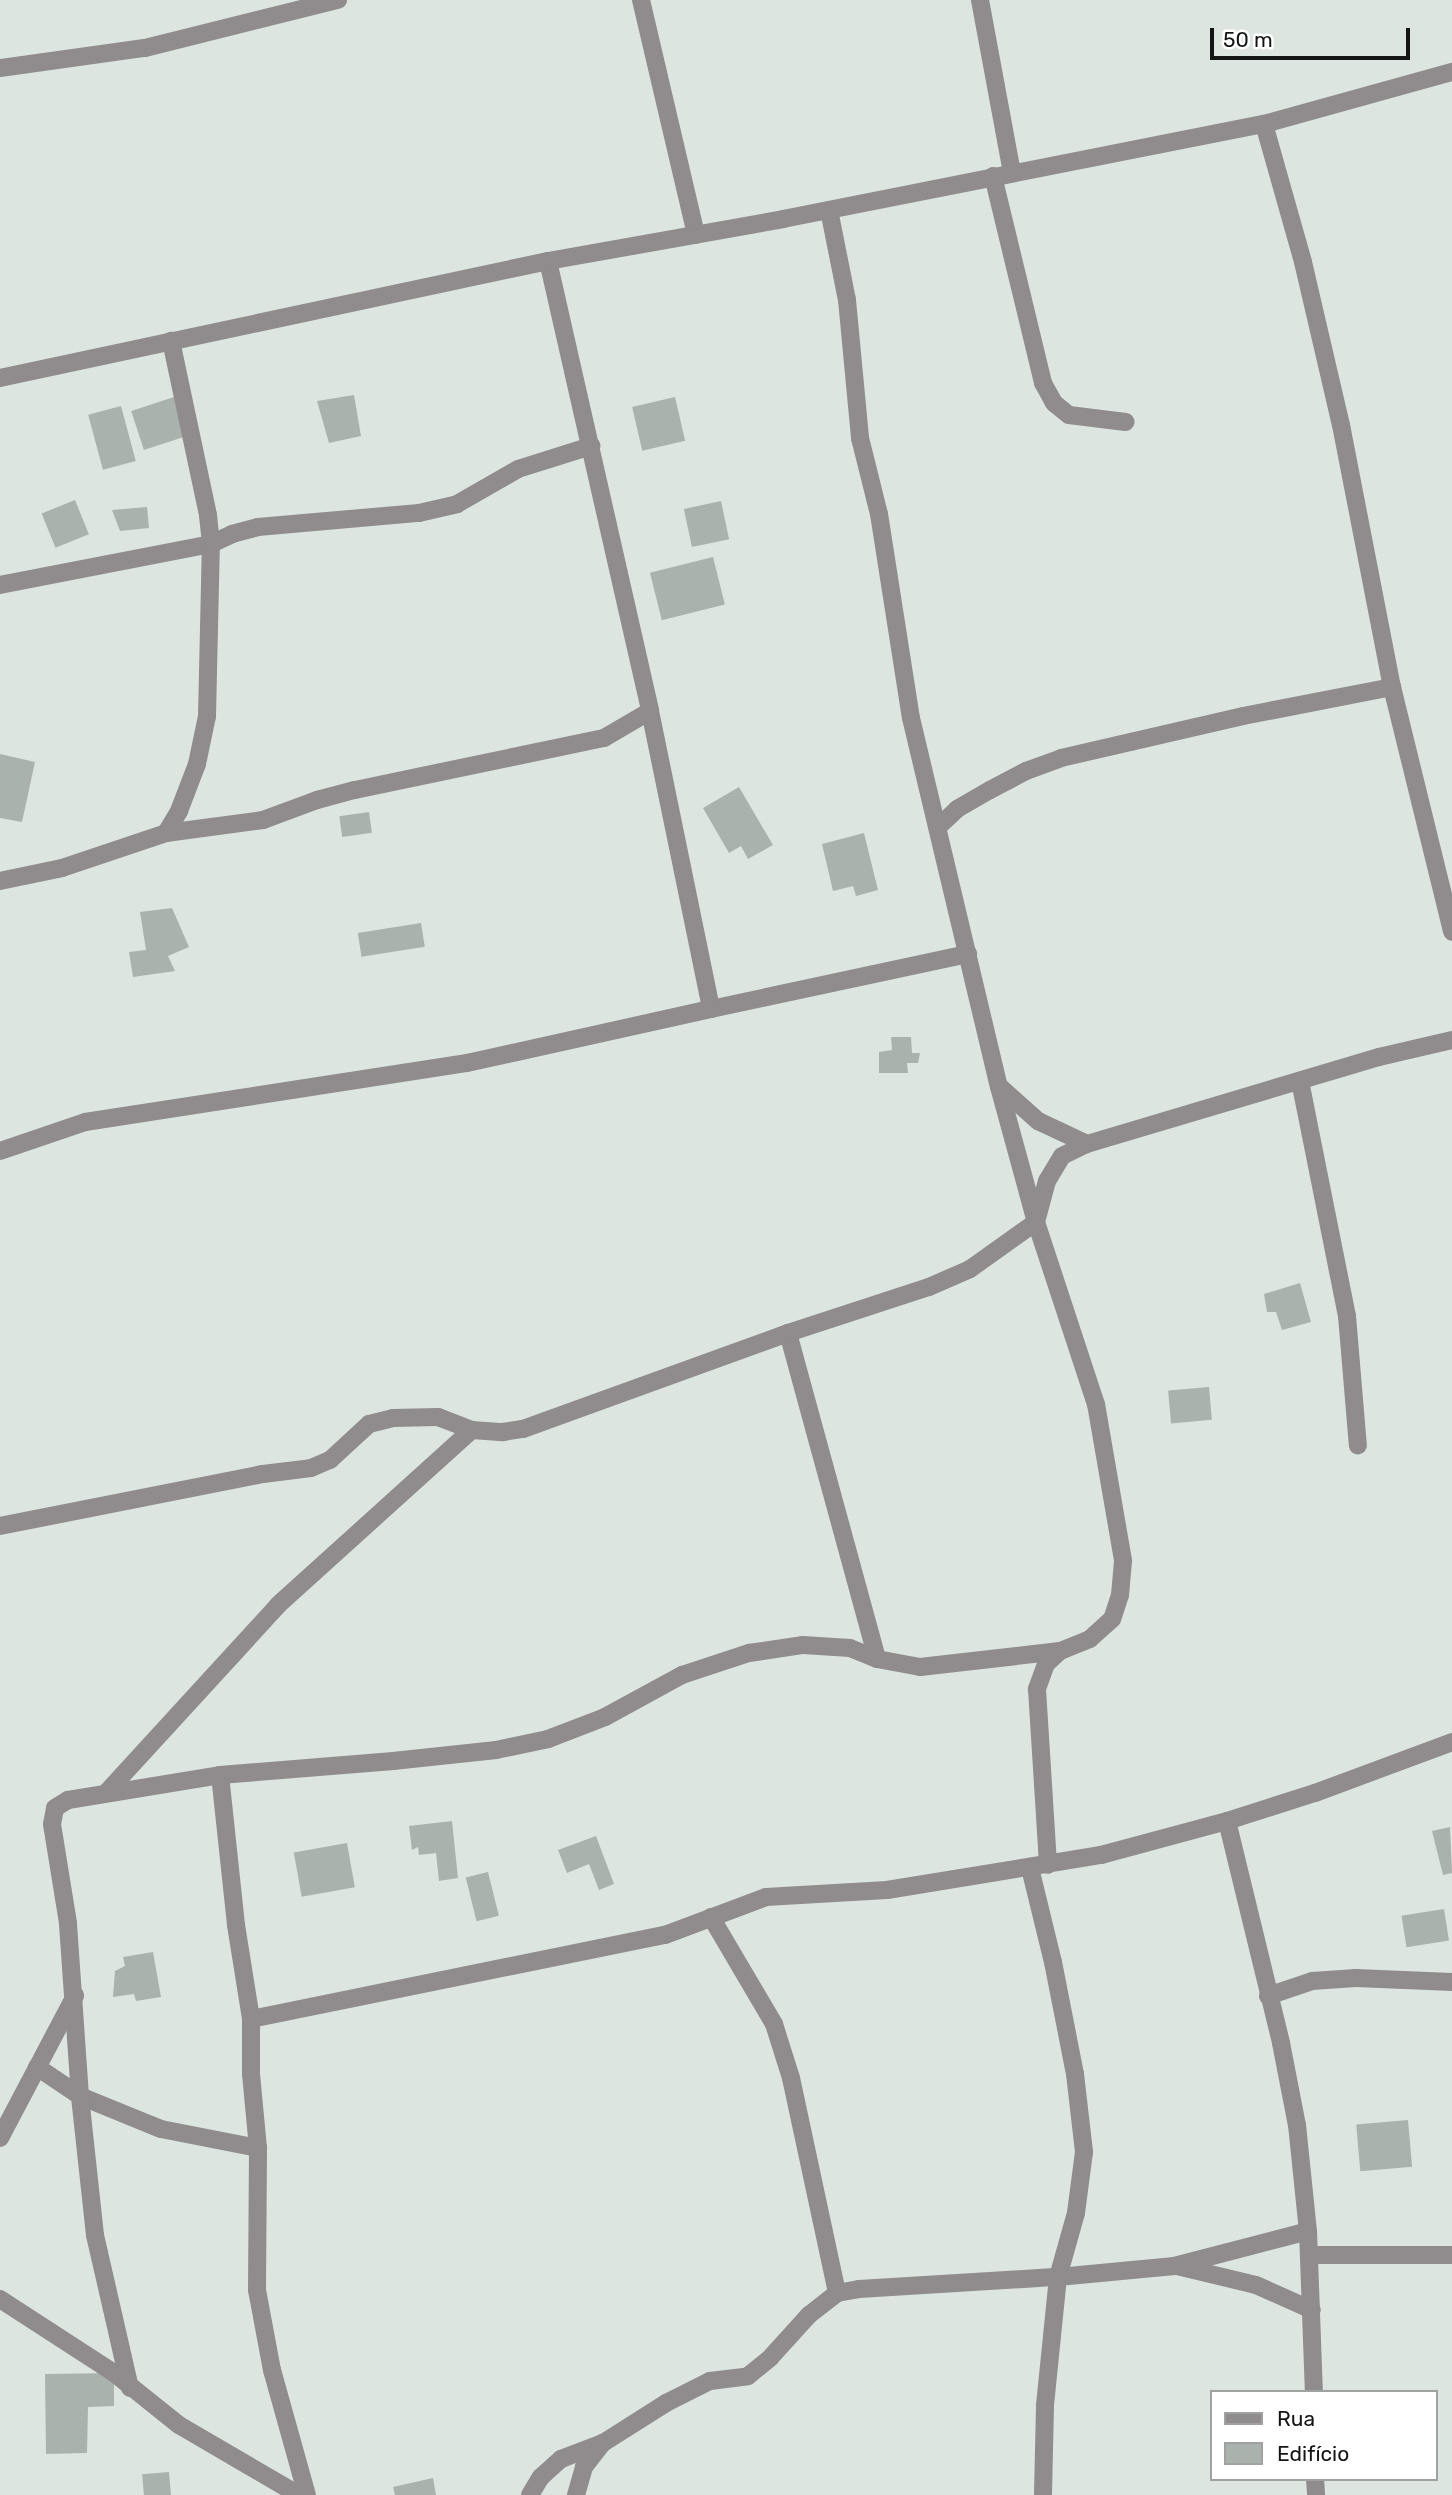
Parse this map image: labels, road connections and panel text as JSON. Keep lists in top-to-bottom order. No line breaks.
{"legend":["Rua","Edifício"],"scale_bar":"50 m"}
